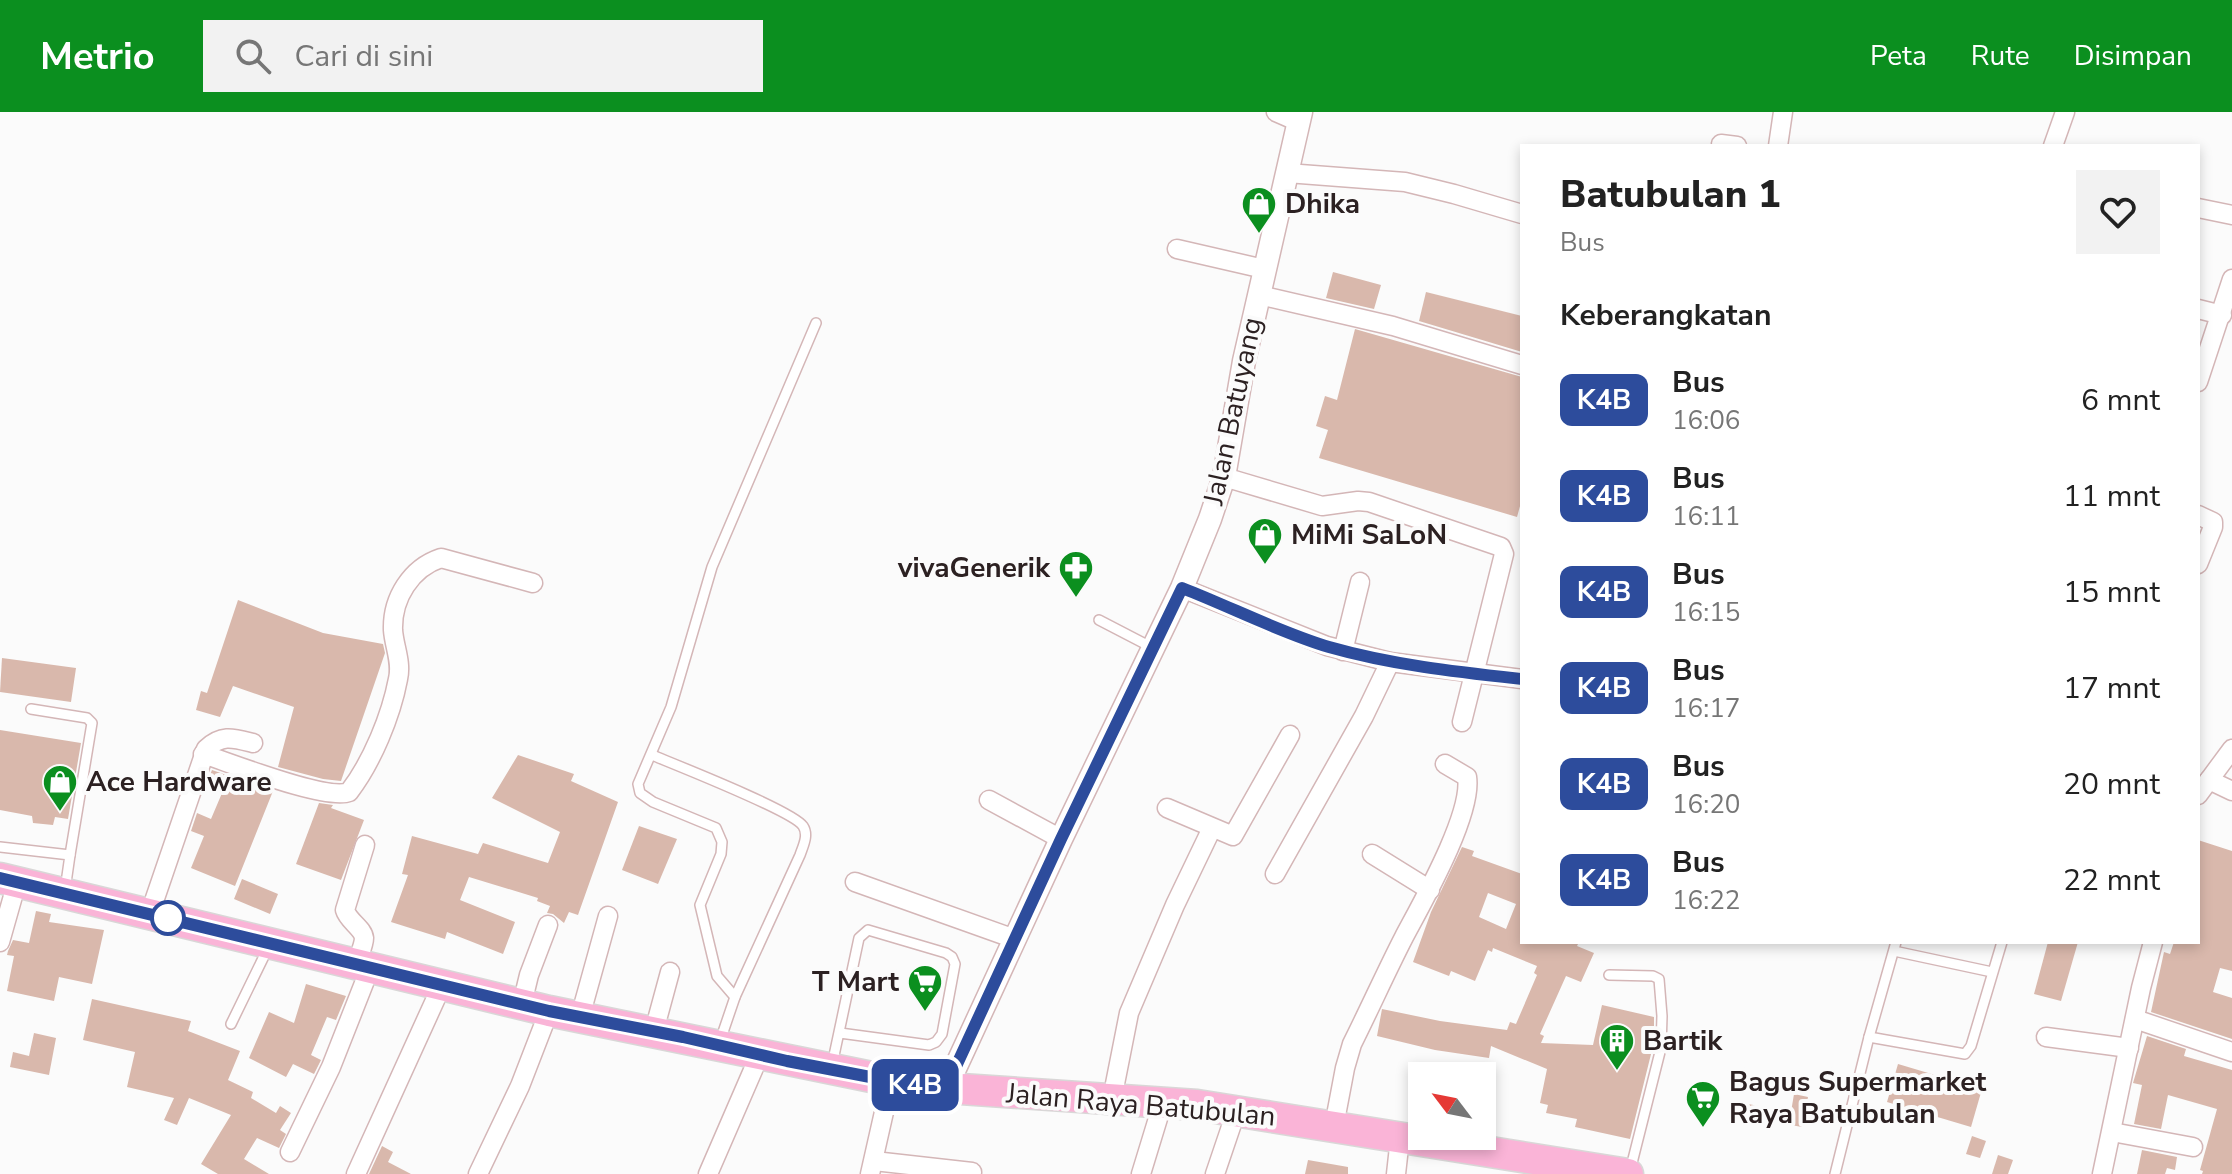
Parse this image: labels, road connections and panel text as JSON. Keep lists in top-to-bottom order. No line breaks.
{"streets":{"highway":["Jalan Raya Batubulan"],"street":["Jalan Batuyang"]},"crossings":[["Jalan Batuyang","Jalan Raya Batubulan"]],"places":{"shop":["Dhika","MiMi SaLoN","Ace Hardware"],"pharmacy":["vivaGenerik"],"supermarket":["T Mart","Bagus Supermarket Raya Batubulan"],"building":["Bartik"]},"lines":["bus line K4B"],"north":"top left","page":{"header":"Metrio","search":"Cari di sini","nav":["Peta","Rute","Disimpan"],"on_map":"K4B","heading":[["Batubulan 1","Bus"],"Keberangkatan"],"list":[{"mark":"K4B","name":"Bus","note":"16:06","value":"6 mnt"},{"mark":"K4B","name":"Bus","note":"16:11","value":"11 mnt"},{"mark":"K4B","name":"Bus","note":"16:15","value":"15 mnt"},{"mark":"K4B","name":"Bus","note":"16:17","value":"17 mnt"},{"mark":"K4B","name":"Bus","note":"16:20","value":"20 mnt"},{"mark":"K4B","name":"Bus","note":"16:22","value":"22 mnt"}]}}
